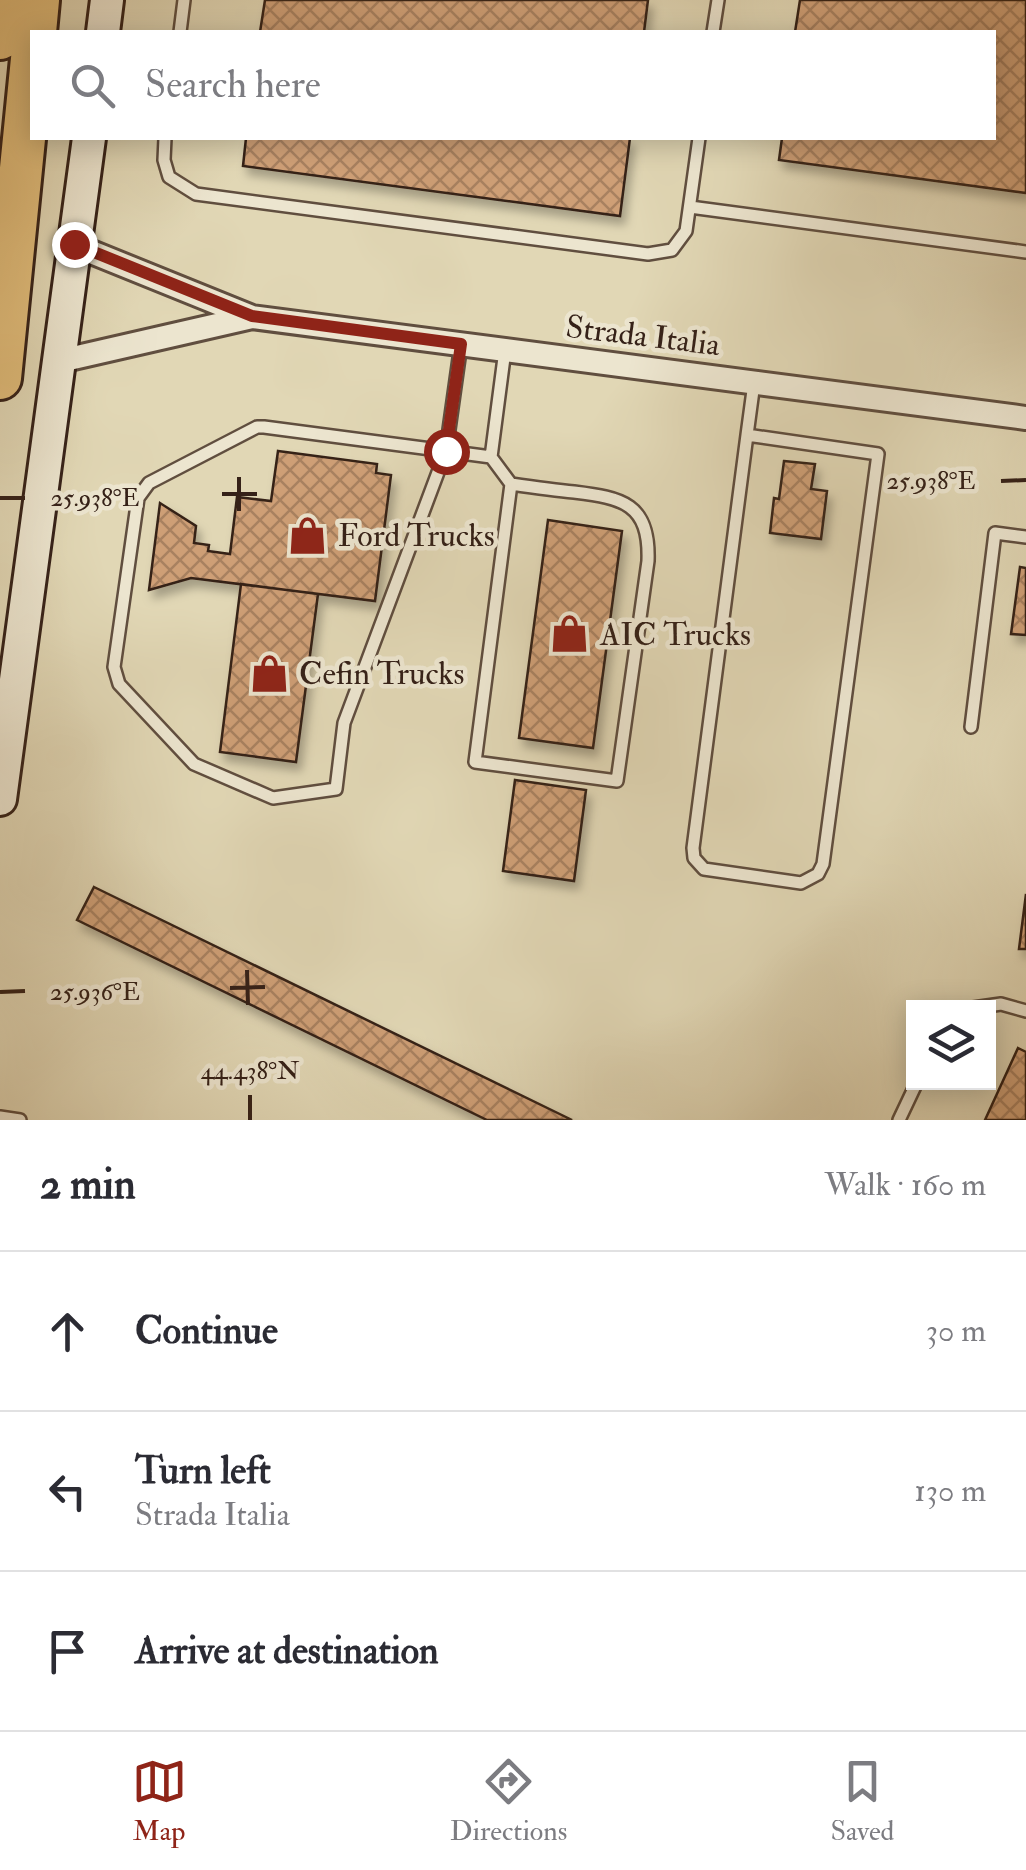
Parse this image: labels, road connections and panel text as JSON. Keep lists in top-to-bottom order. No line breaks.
{"streets":{"street":["Strada Italia"]},"places":{"shop":["Ford Trucks","AIC Trucks","Cefin Trucks"]},"page":{"search":"Search here","heading":["2 min","Walk · 160 m"],"list":[["Continue","30 m"],["Turn left","Strada Italia","130 m"],"Arrive at destination"],"nav":["Map","Directions","Saved"]},"coordinates":["25.938°E","25.936°E","44.438°N"]}
